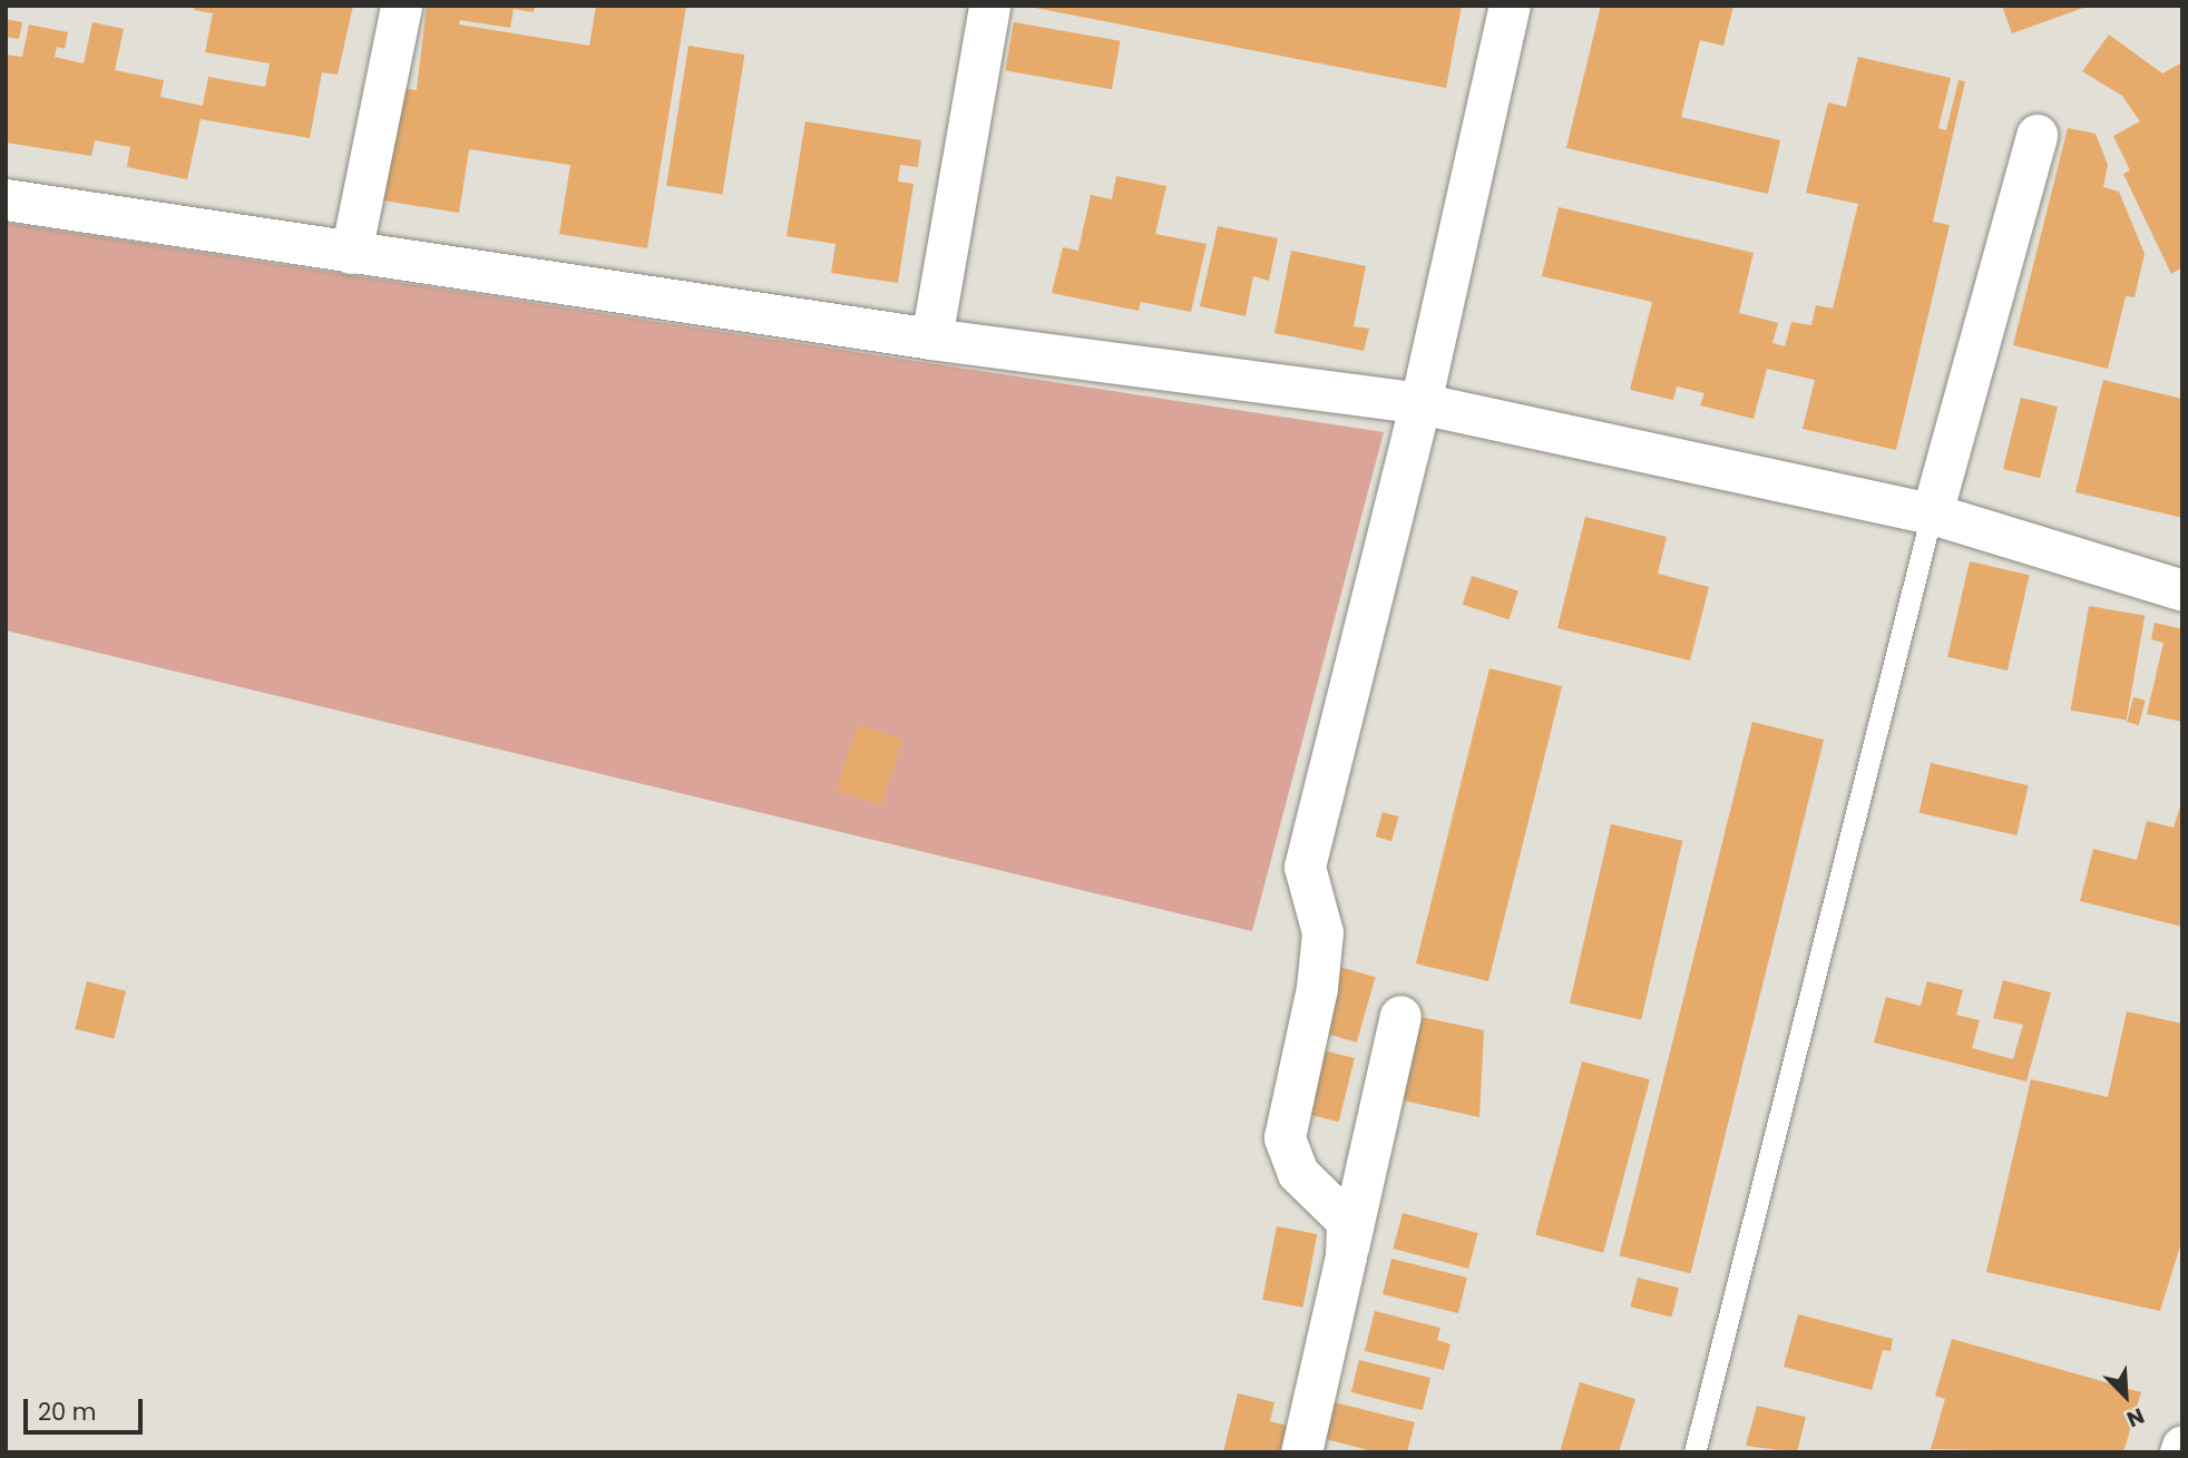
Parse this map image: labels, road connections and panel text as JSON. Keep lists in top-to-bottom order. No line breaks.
{"scale_bar":"20 m","north":"bottom right"}
